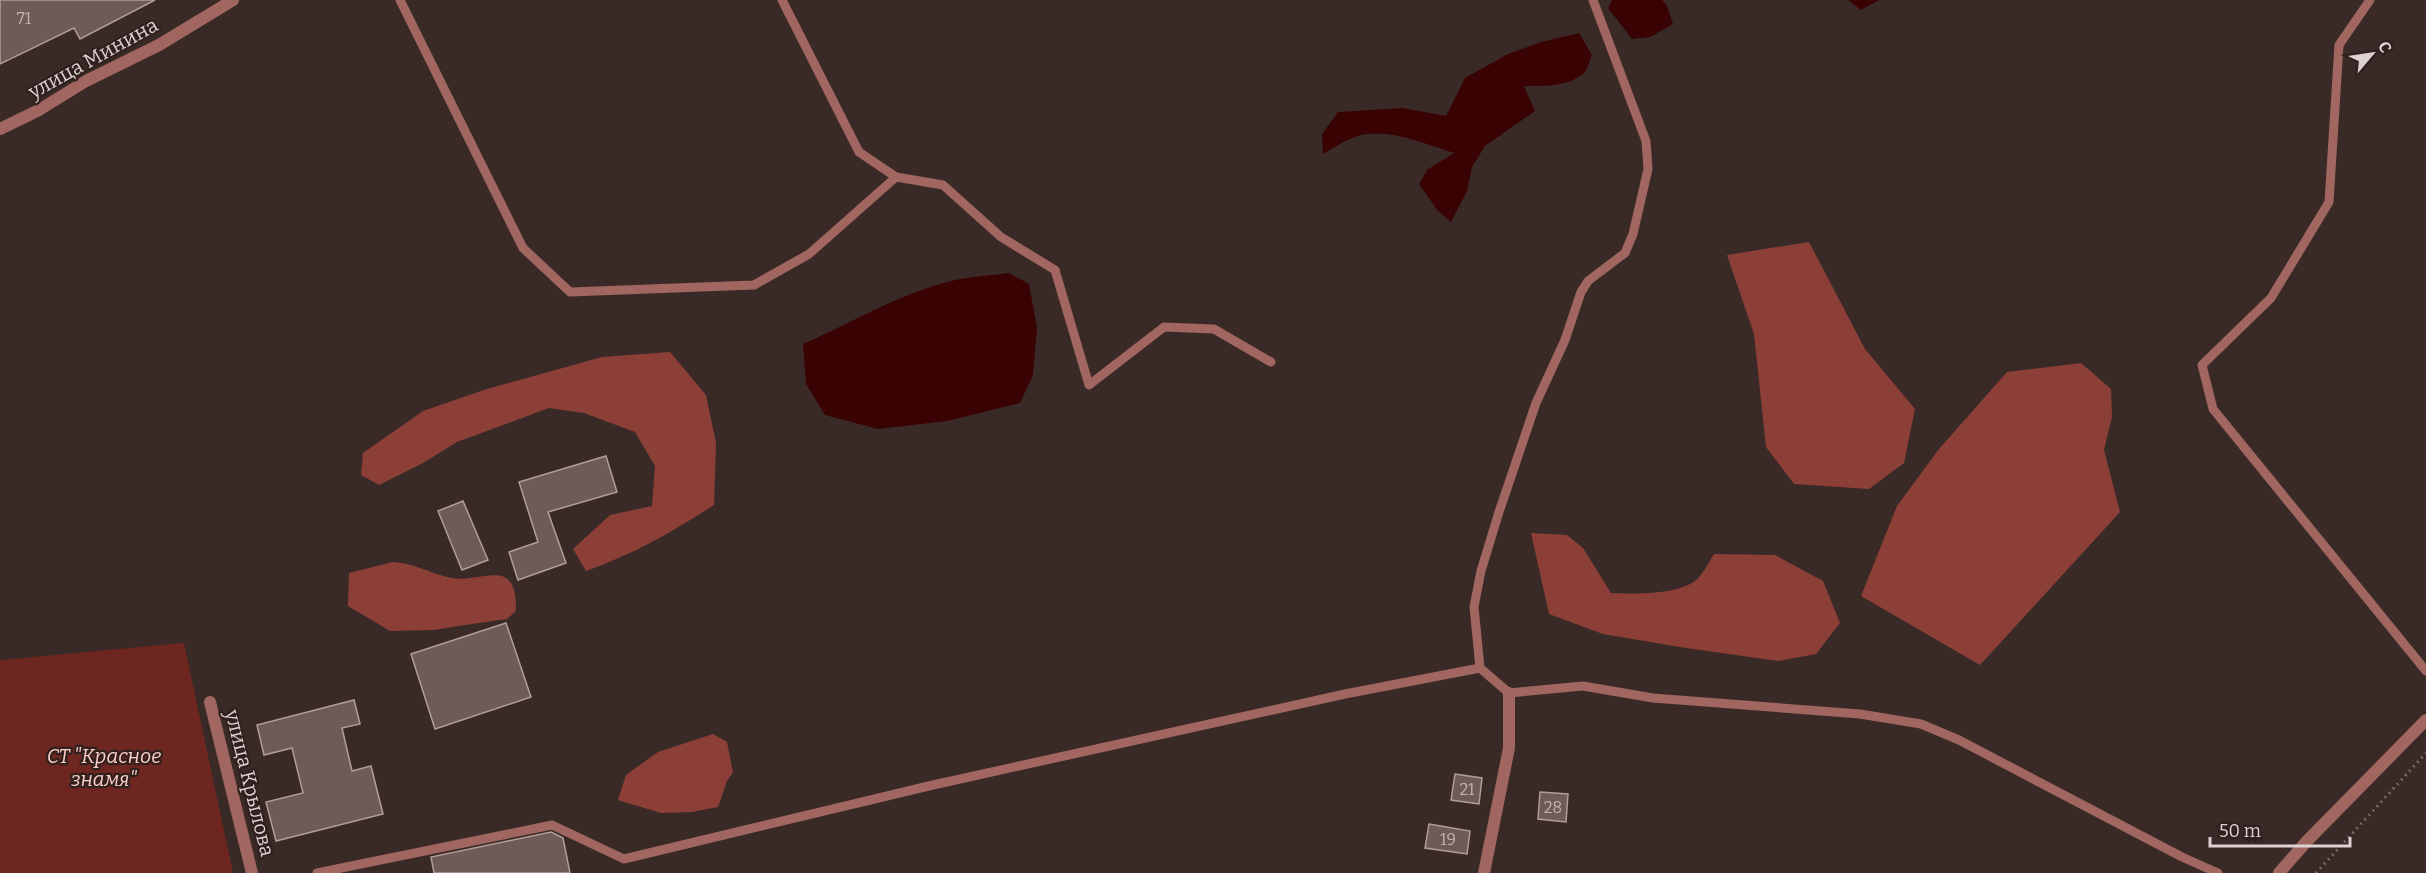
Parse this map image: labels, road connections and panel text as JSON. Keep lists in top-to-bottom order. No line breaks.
{"streets":{"street":["улица Минина","улица Крылова"]},"parks":["СТ \"Красное знамя\""],"house_numbers":["71","21","28","19"],"scale_bar":"50 m","north":"top right"}
